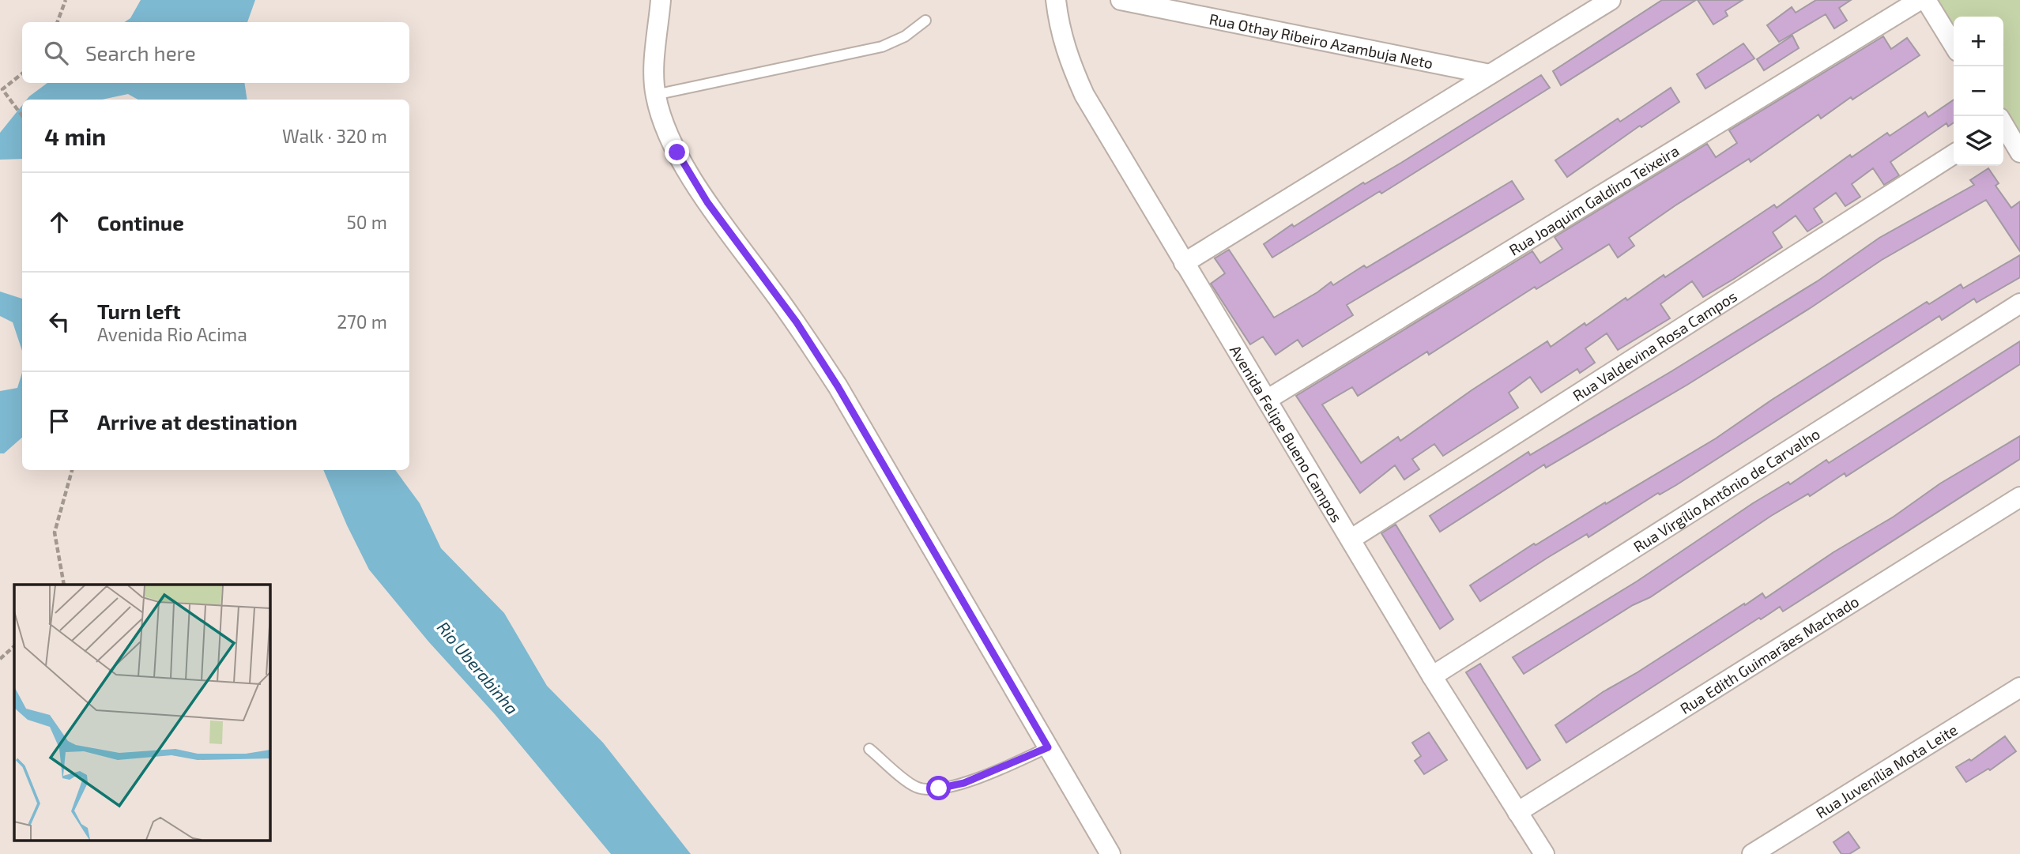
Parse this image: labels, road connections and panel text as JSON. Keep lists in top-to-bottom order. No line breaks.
{"streets":{"street":["Rua Othay Ribeiro Azambuja Neto","Rua Joaquim Galdino Teixeira","Rua Valdevina Rosa Campos","Avenida Felipe Bueno Campos","Rua Virgílio Antônio de Carvalho","Rua Edith Guimarães Machado","Rua Juvenília Mota Leite"]},"crossings":[["Rua Joaquim Galdino Teixeira","Avenida Felipe Bueno Campos"],["Rua Valdevina Rosa Campos","Avenida Felipe Bueno Campos"],["Avenida Felipe Bueno Campos","Rua Virgílio Antônio de Carvalho"],["Avenida Felipe Bueno Campos","Rua Edith Guimarães Machado"]],"water":["Rio Uberabinha"],"page":{"map_buttons":["+","−"],"search":"Search here","heading":["4 min","Walk · 320 m"],"list":[["Continue","50 m"],["Turn left","Avenida Rio Acima","270 m"],"Arrive at destination"]}}
